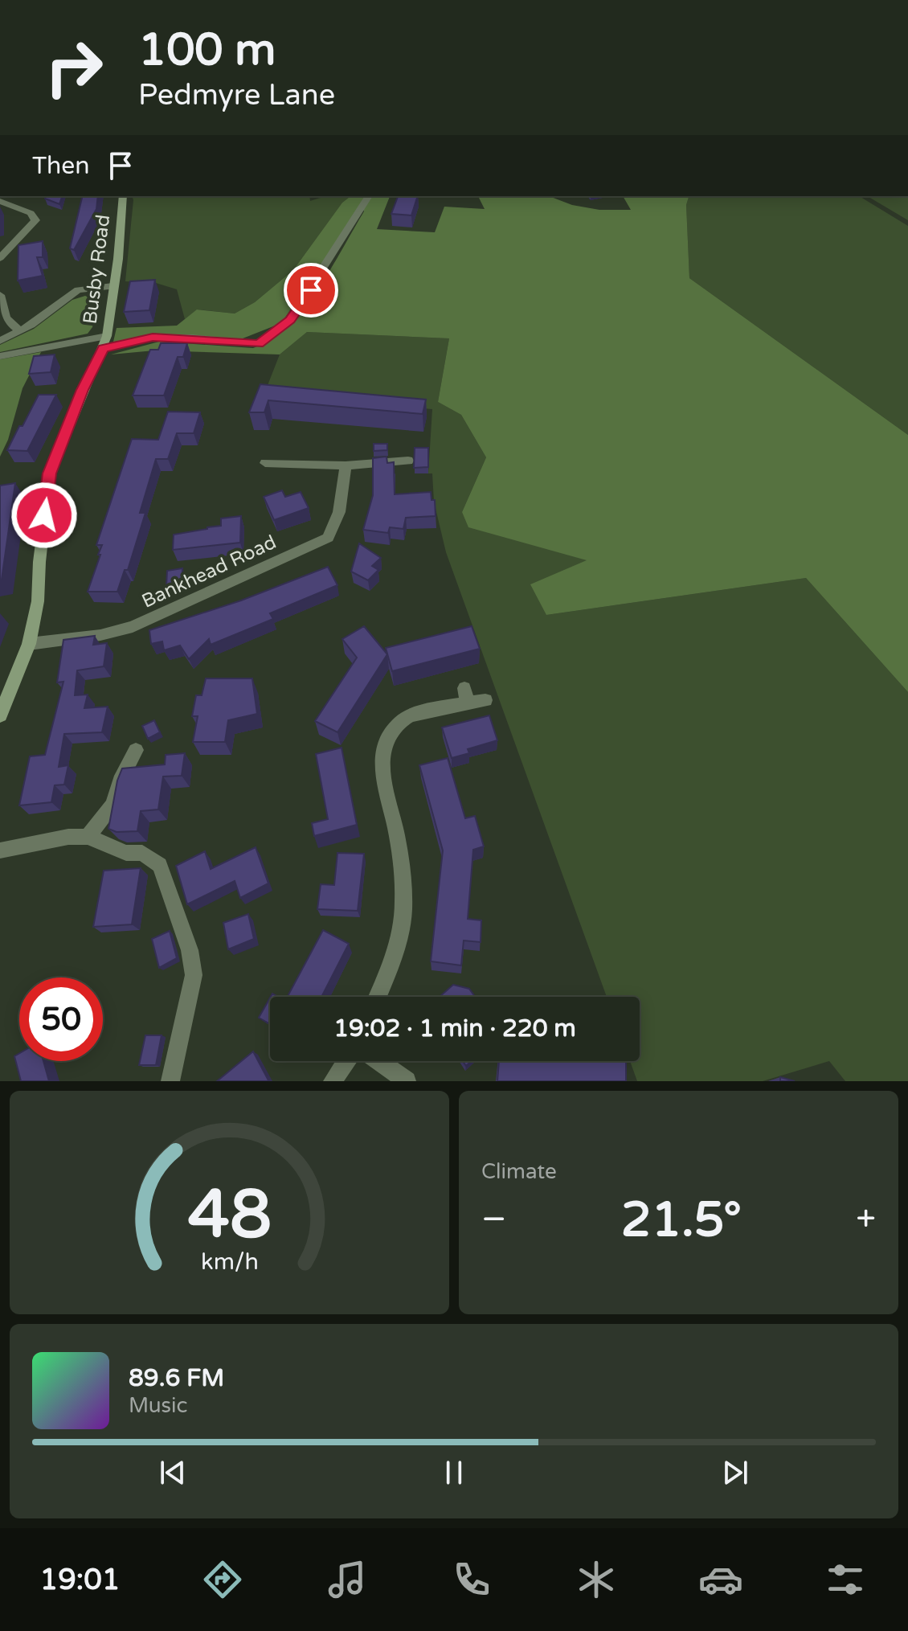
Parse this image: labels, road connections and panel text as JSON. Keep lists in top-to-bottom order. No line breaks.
{"streets":{"main road":["Busby Road"],"street":["Bankhead Road"]},"crossings":[["Busby Road","Bankhead Road"]],"page":{"turn":["100 m","Pedmyre Lane"],"then":"Then","limit":"50","trip":"19:02 · 1 min · 220 m","tile":"Climate","heat":["−","21.5°","+"],"song":["89.6 FM","Music"],"tabs":"19:01","gauge":["48","km/h"]}}
